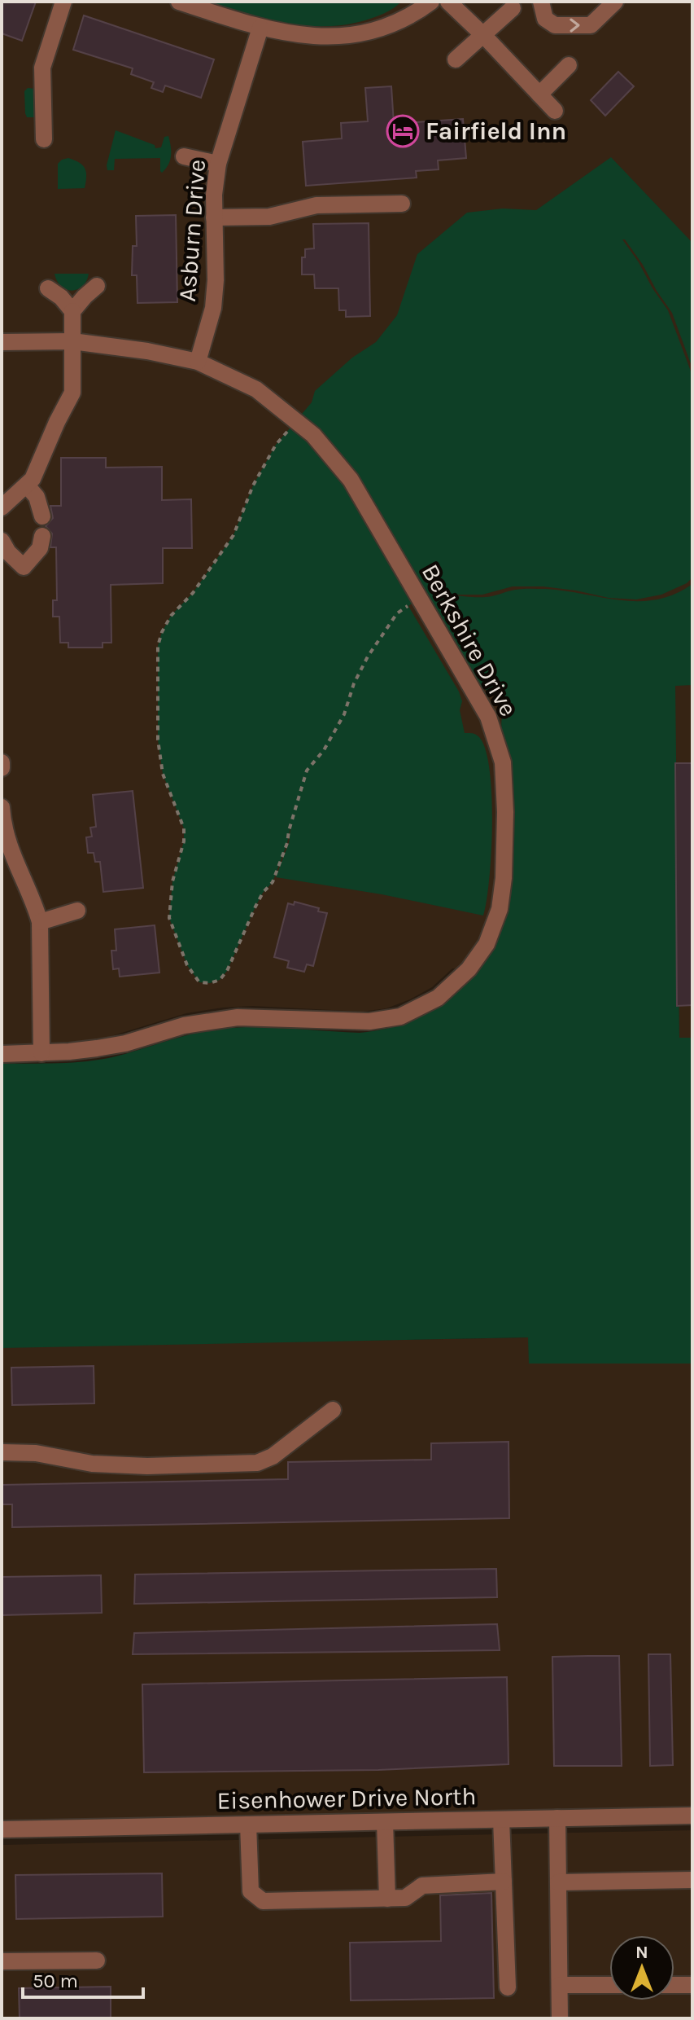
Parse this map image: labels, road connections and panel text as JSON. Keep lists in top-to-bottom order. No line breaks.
{"streets":{"street":["Asburn Drive","Berkshire Drive","Eisenhower Drive North"]},"crossings":[["Asburn Drive","Berkshire Drive"]],"places":{"hotel":["Fairfield Inn"]},"scale_bar":"50 m","north":"top"}
